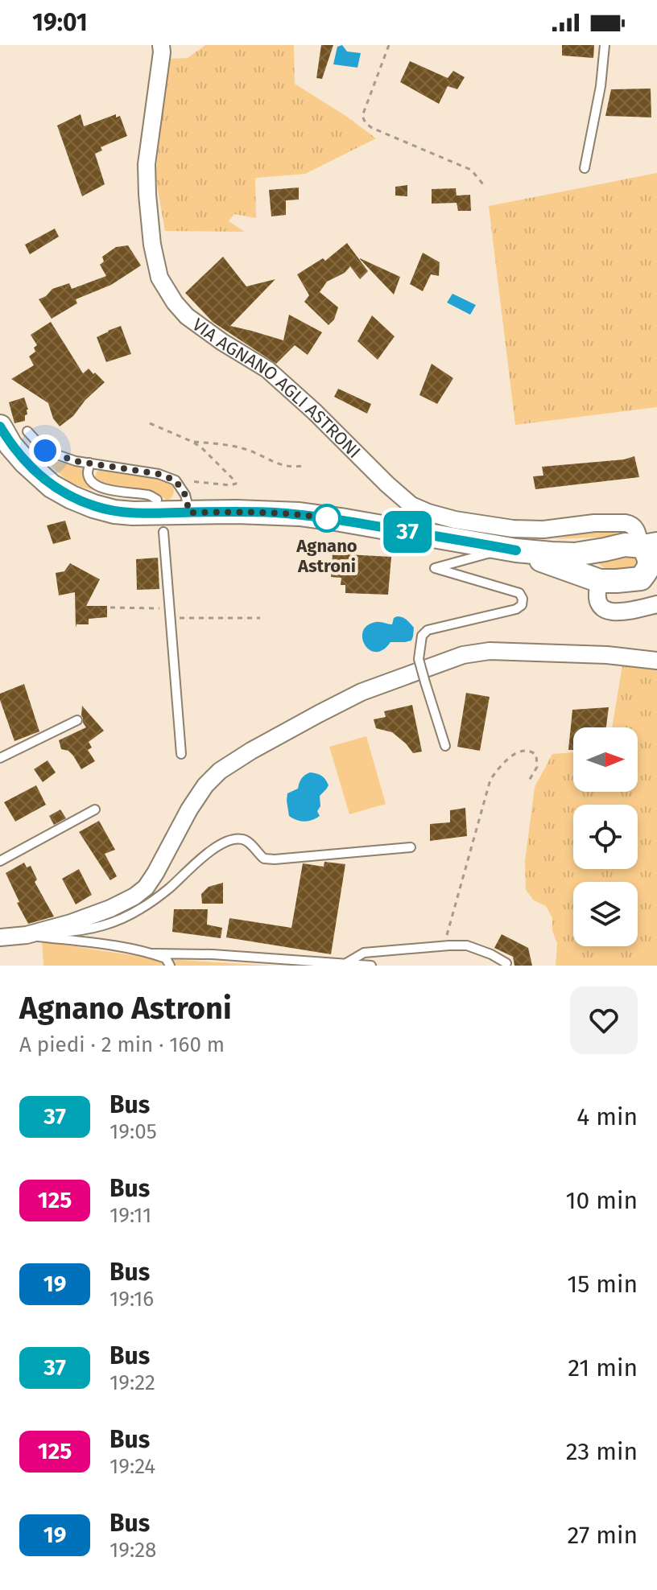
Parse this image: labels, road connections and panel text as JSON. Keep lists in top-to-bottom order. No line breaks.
{"streets":{"street":["VIA AGNANO AGLI ASTRONI"]},"places":["Agnano Astroni"],"lines":["bus line 37"],"north":"right","page":{"status":"19:01","on_map":"37","heading":["Agnano Astroni","A piedi · 2 min · 160 m"],"list":[{"mark":"37","name":"Bus","note":"19:05","value":"4 min"},{"mark":"125","name":"Bus","note":"19:11","value":"10 min"},{"mark":"19","name":"Bus","note":"19:16","value":"15 min"},{"mark":"37","name":"Bus","note":"19:22","value":"21 min"},{"mark":"125","name":"Bus","note":"19:24","value":"23 min"},{"mark":"19","name":"Bus","note":"19:28","value":"27 min"}]}}
